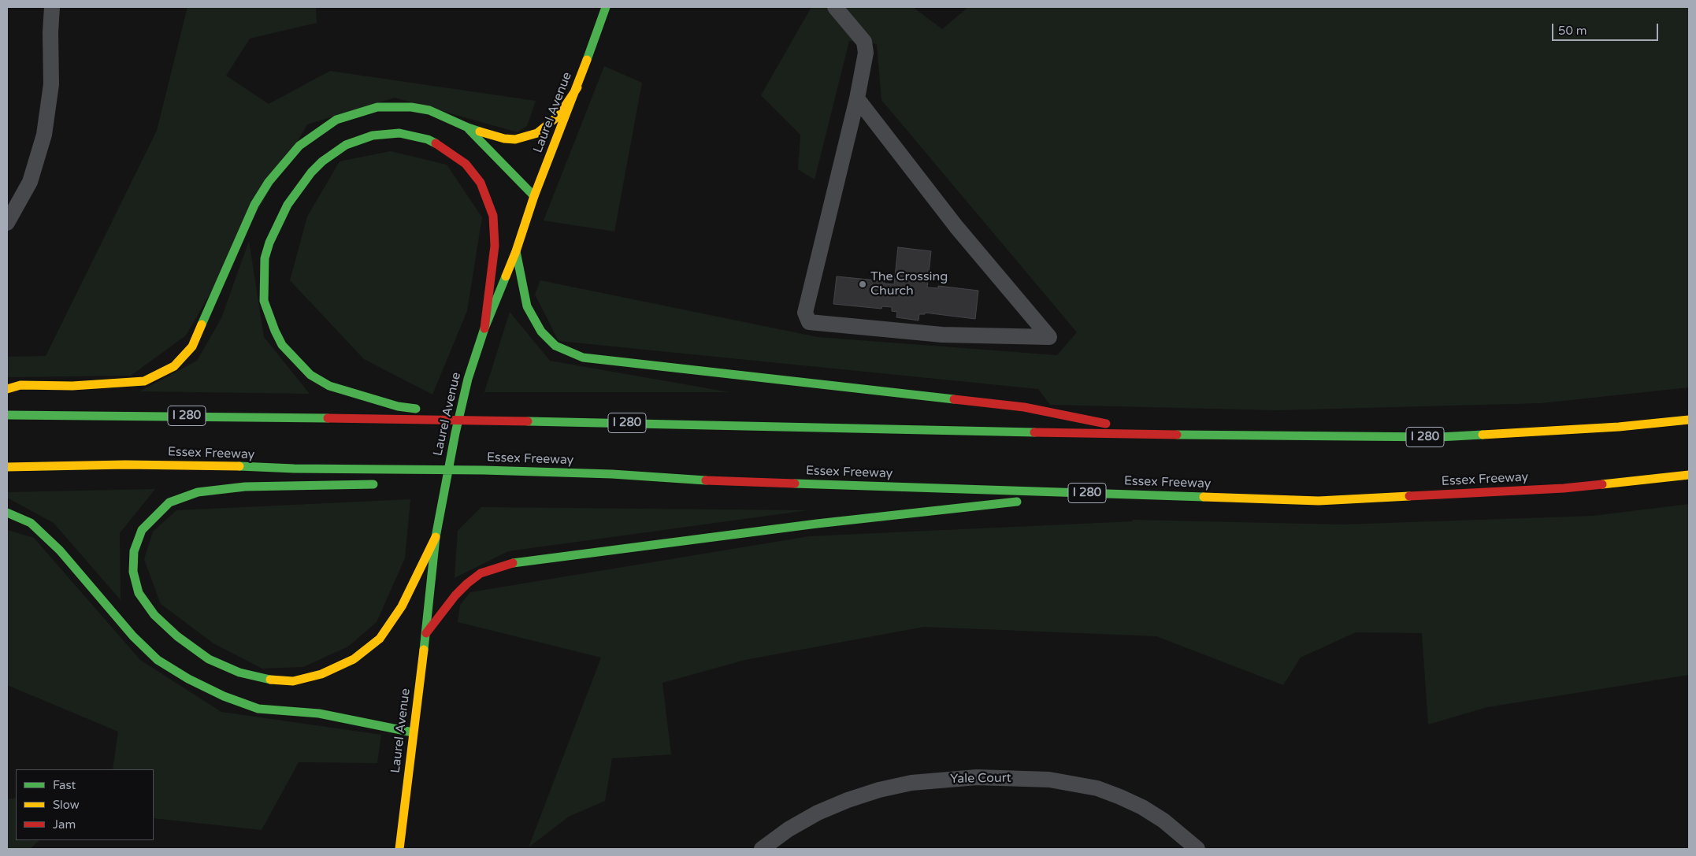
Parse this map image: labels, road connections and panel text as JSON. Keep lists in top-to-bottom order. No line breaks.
{"streets":{"main road":["Laurel Avenue","I 280","Essex Freeway"],"street":["Yale Court"]},"places":["The Crossing Church"],"legend":["Fast","Slow","Jam"],"scale_bar":"50 m"}
